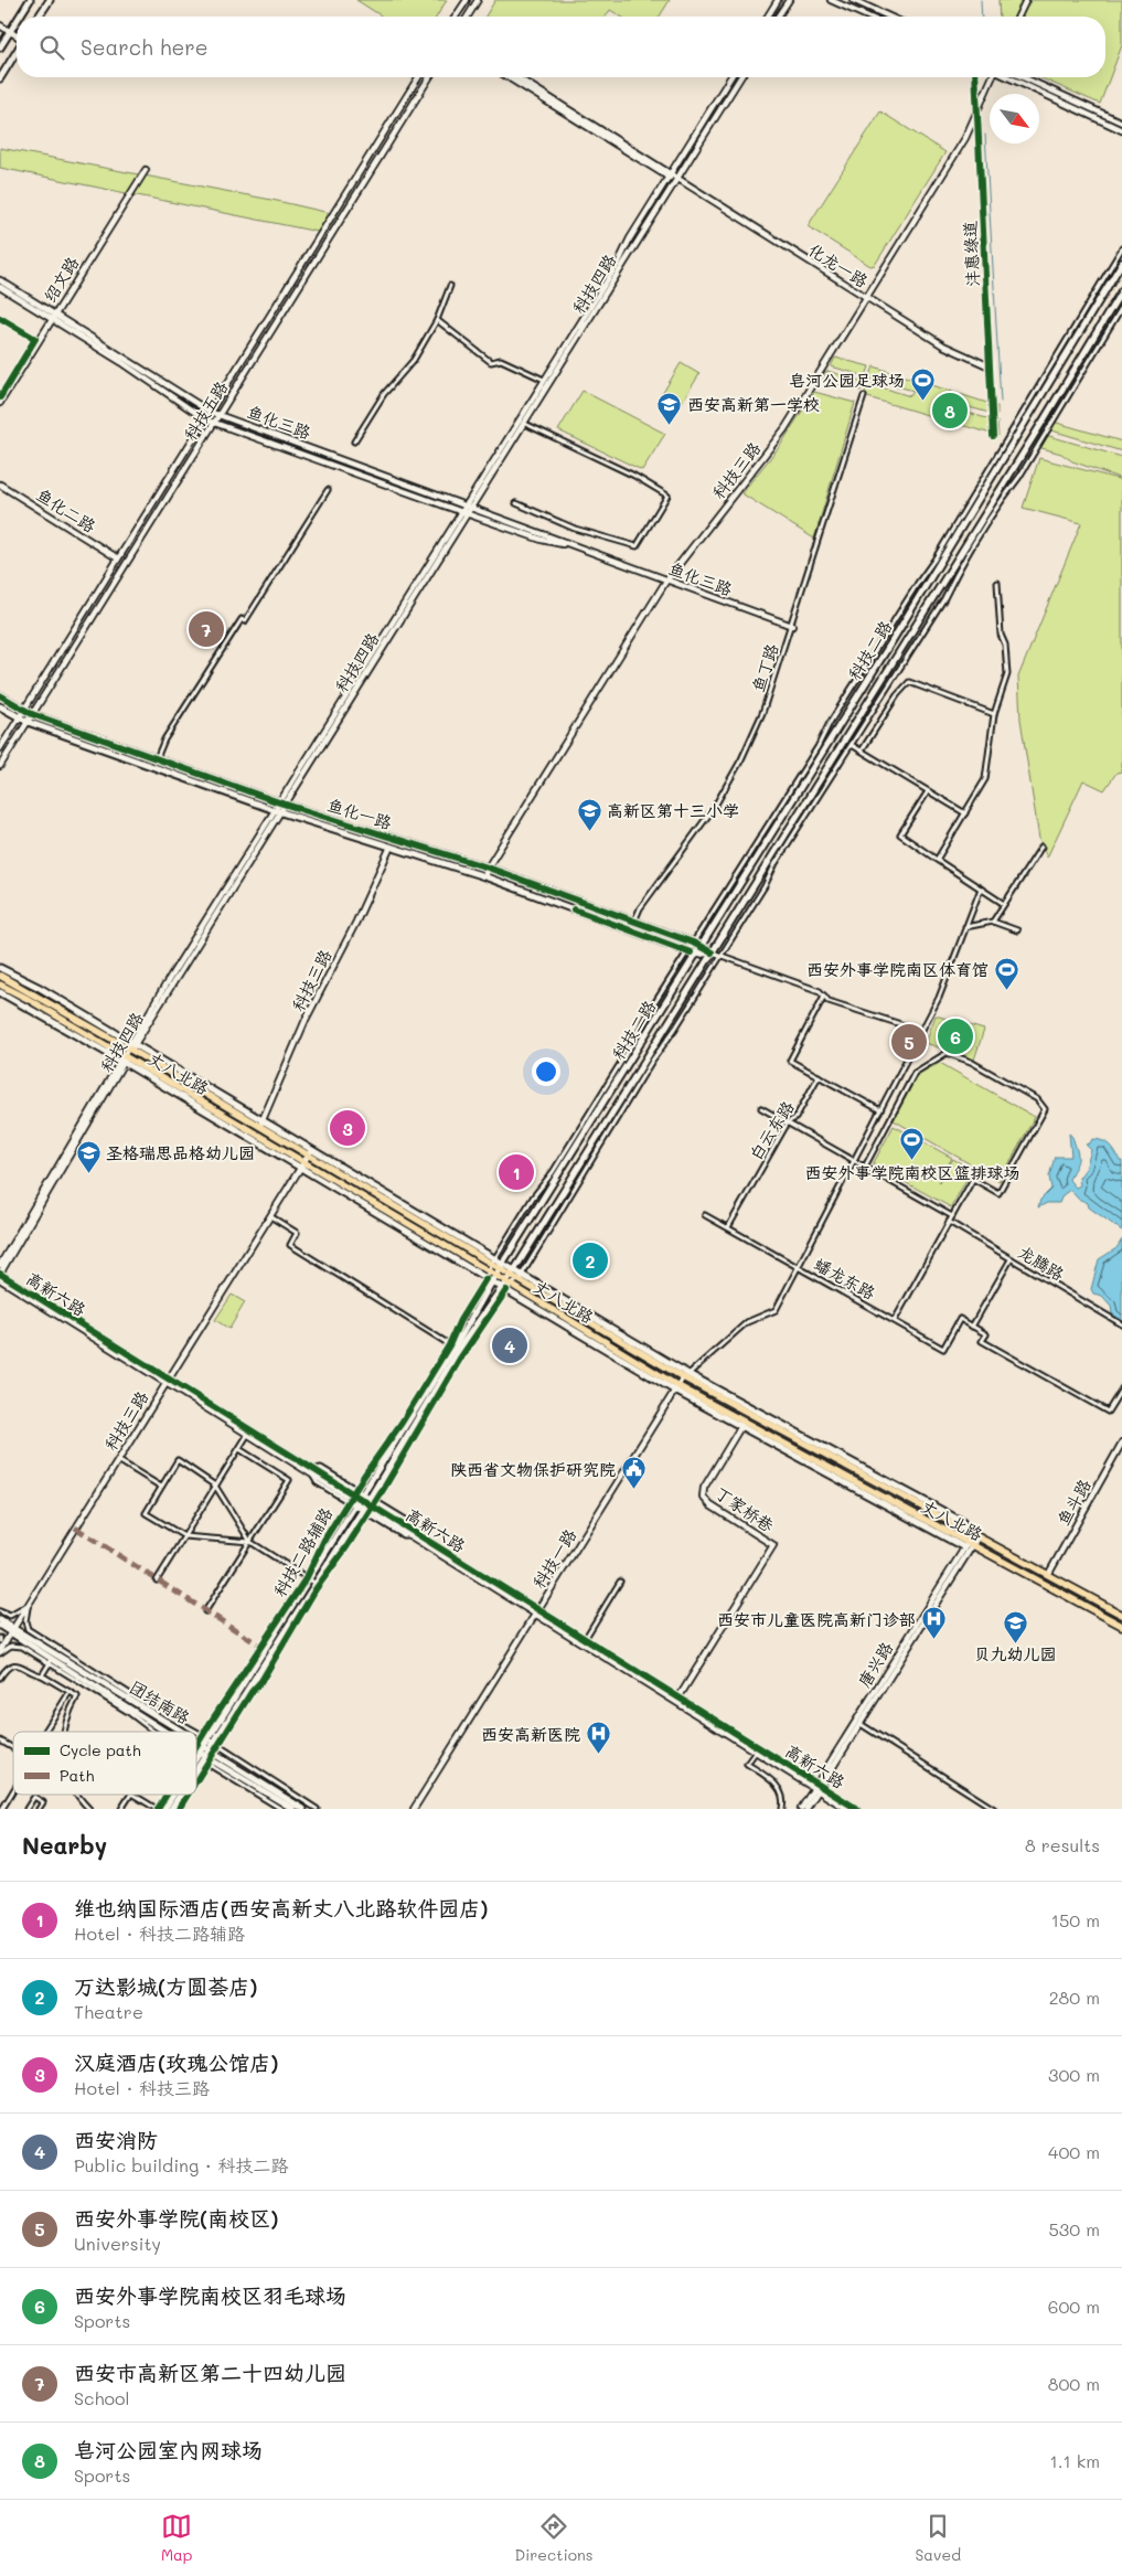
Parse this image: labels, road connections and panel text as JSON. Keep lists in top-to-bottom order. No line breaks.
{"streets":{"main road":["科技二路","鱼化一路","丈八北路","团结南路"],"street":["化龙一路","绍文路","科技四路","科技五路","鱼化三路","科技三路","鱼化二路","鱼丁路","白云东路","龙腾路","蟠龙东路","高新六路","鱼斗路","丁家桥巷","科技一路","唐兴路"],"cycle path":["沣惠绿道","科技二路辅路"]},"crossings":[["化龙一路","科技四路"],["化龙一路","科技三路"],["绍文路","鱼化三路"],["科技四路","鱼化三路"],["科技四路","鱼化一路"],["科技四路","丈八北路"],["科技四路","高新六路"],["科技五路","鱼化三路"],["科技五路","鱼化二路"],["科技五路","鱼化一路"],["鱼化三路","科技三路"],["鱼化三路","鱼丁路"],["科技三路","鱼化一路"],["科技三路","丈八北路"],["科技三路","高新六路"],["科技三路","团结南路"],["科技二路","鱼化一路"],["科技二路","丈八北路"],["科技二路","高新六路"],["科技二路","团结南路"],["鱼丁路","鱼化一路"],["丈八北路","鱼斗路"],["丈八北路","丁家桥巷"],["丈八北路","科技一路"],["丈八北路","唐兴路"],["白云东路","蟠龙东路"],["高新六路","丁家桥巷"],["高新六路","科技一路"],["高新六路","唐兴路"]],"places":{"sports":["皂河公园足球场","西安外事学院南区体育馆","西安外事学院南校区篮排球场"],"school or university":["西安高新第一学校","高新区第十三小学","圣格瑞思品格幼儿园","贝九幼儿园"],"public building":["陕西省文物保护研究院"],"hospital":["西安市儿童医院高新门诊部","西安高新医院"]},"legend":["Cycle path","Path"],"north":"bottom right","page":{"search":"Search here","pins":["8","7","6","5","3","1","2","4"],"heading":["Nearby","8 results"],"list":[{"mark":"1","name":"维也纳国际酒店(西安高新丈八北路软件园店)","note":"Hotel · 科技二路辅路","value":"150 m"},{"mark":"2","name":"万达影城(方圆荟店)","note":"Theatre","value":"280 m"},{"mark":"3","name":"汉庭酒店(玫瑰公馆店)","note":"Hotel · 科技三路","value":"300 m"},{"mark":"4","name":"西安消防","note":"Public building · 科技二路","value":"400 m"},{"mark":"5","name":"西安外事学院(南校区)","note":"University","value":"530 m"},{"mark":"6","name":"西安外事学院南校区羽毛球场","note":"Sports","value":"600 m"},{"mark":"7","name":"西安市高新区第二十四幼儿园","note":"School","value":"800 m"},{"mark":"8","name":"皂河公园室内网球场","note":"Sports","value":"1.1 km"}],"nav":["Map","Directions","Saved"]}}
